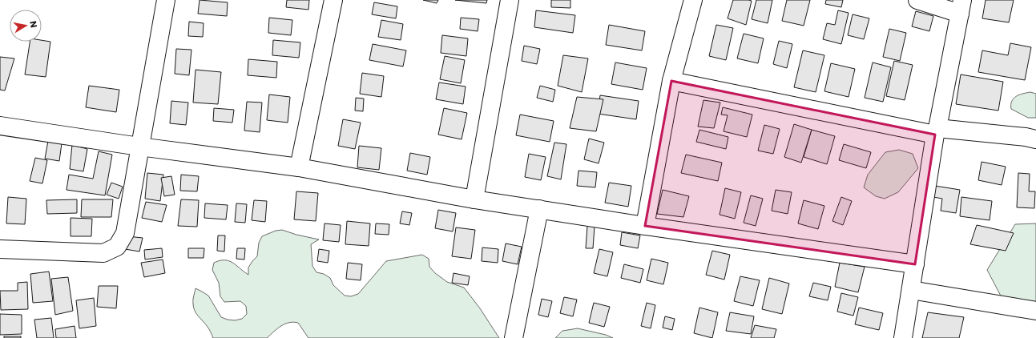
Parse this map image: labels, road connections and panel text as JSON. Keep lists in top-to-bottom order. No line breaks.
{"north":"right"}
